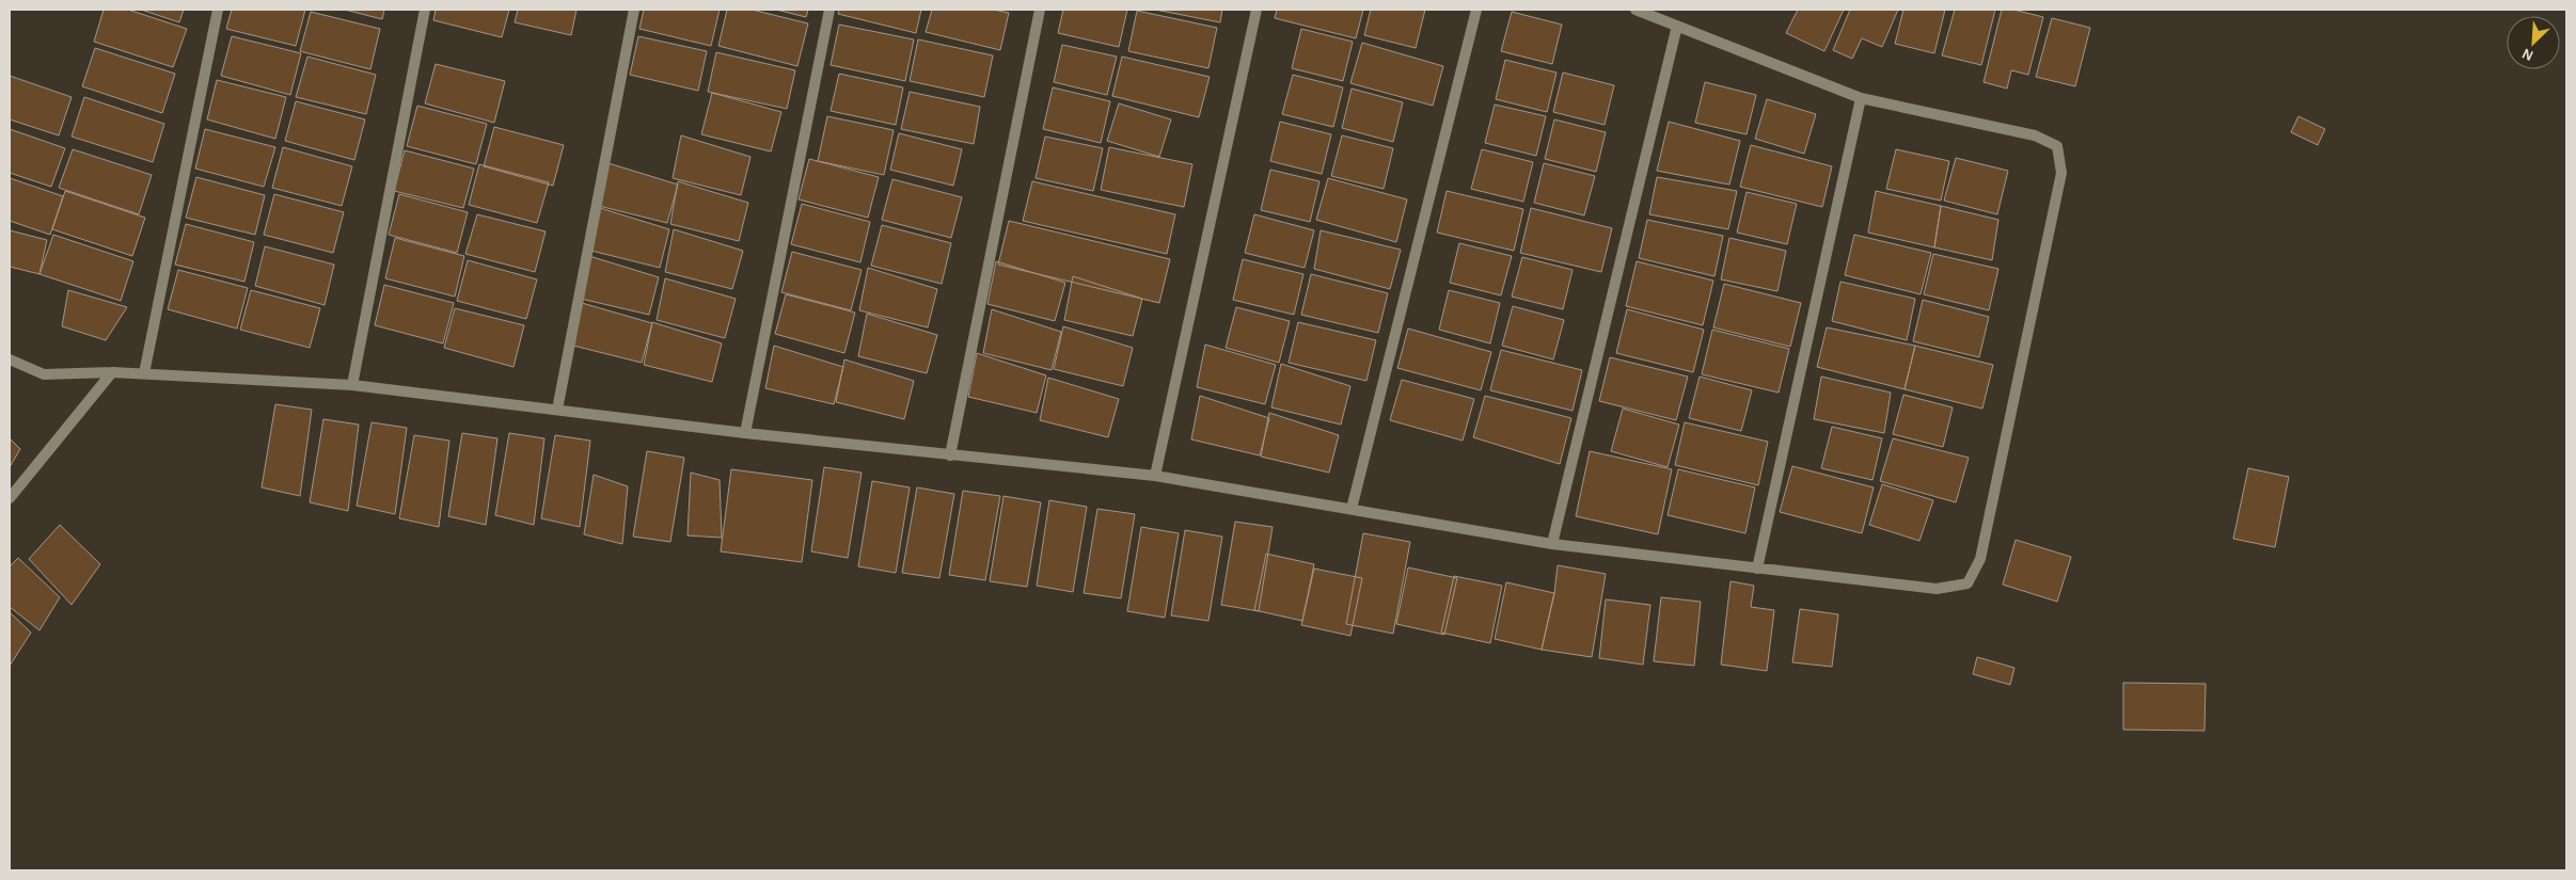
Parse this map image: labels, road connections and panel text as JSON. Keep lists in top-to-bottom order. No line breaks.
{"north":"bottom left"}
